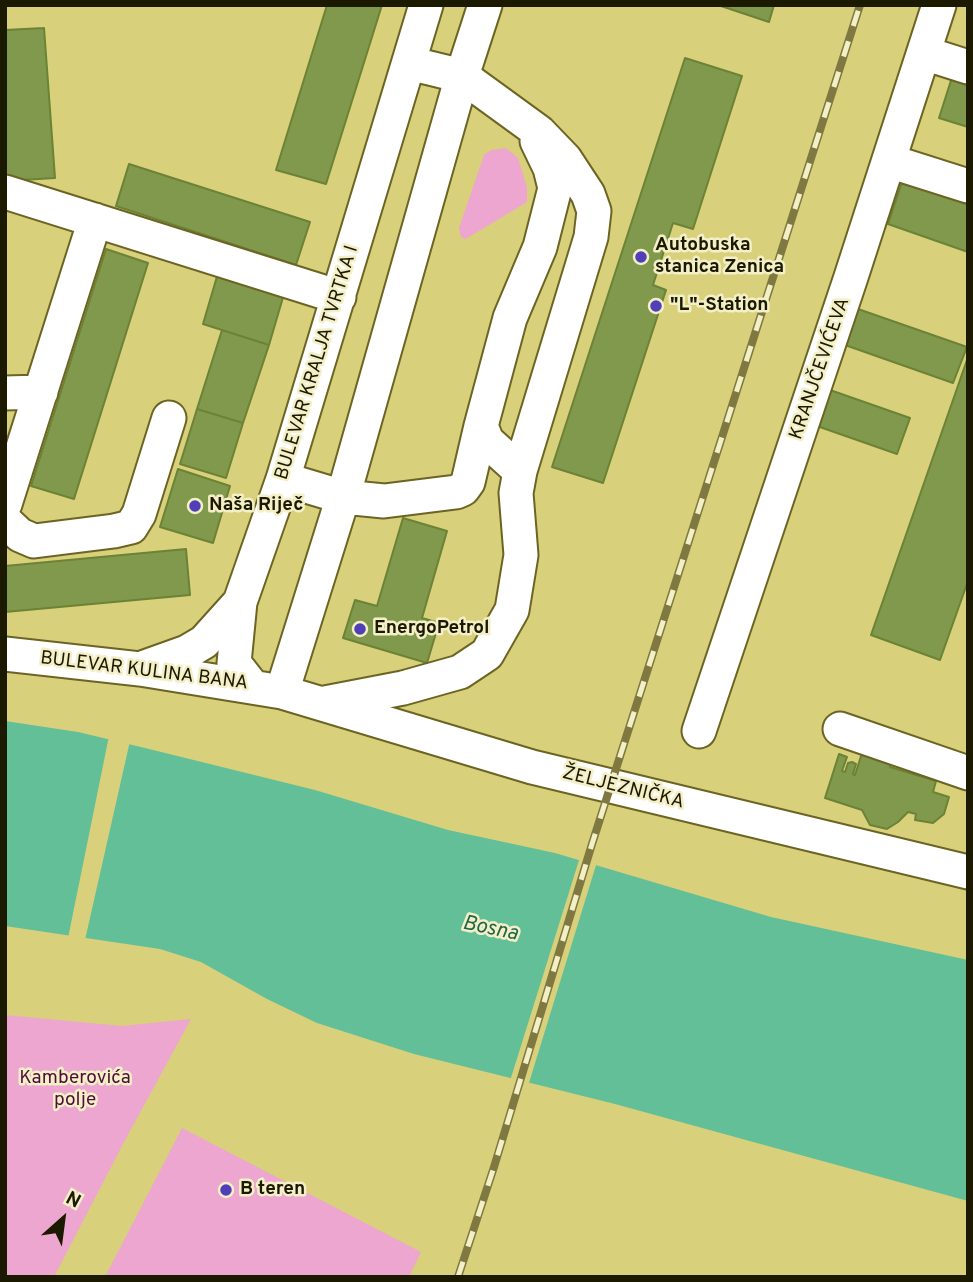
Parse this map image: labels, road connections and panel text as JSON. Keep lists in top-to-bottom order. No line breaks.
{"streets":{"street":["BULEVAR KRALJA TVRTKA I","KRANJČEVIĆEVA","BULEVAR KULINA BANA","ŽELJEZNIČKA"]},"crossings":[["BULEVAR KRALJA TVRTKA I","BULEVAR KULINA BANA"],["BULEVAR KULINA BANA","ŽELJEZNIČKA"]],"water":["Bosna"],"parks":["Kamberovića polje"],"places":["Autobuska stanica Zenica","\"L\"-Station","Naša Riječ","EnergoPetrol","B teren"],"north":"top right"}
